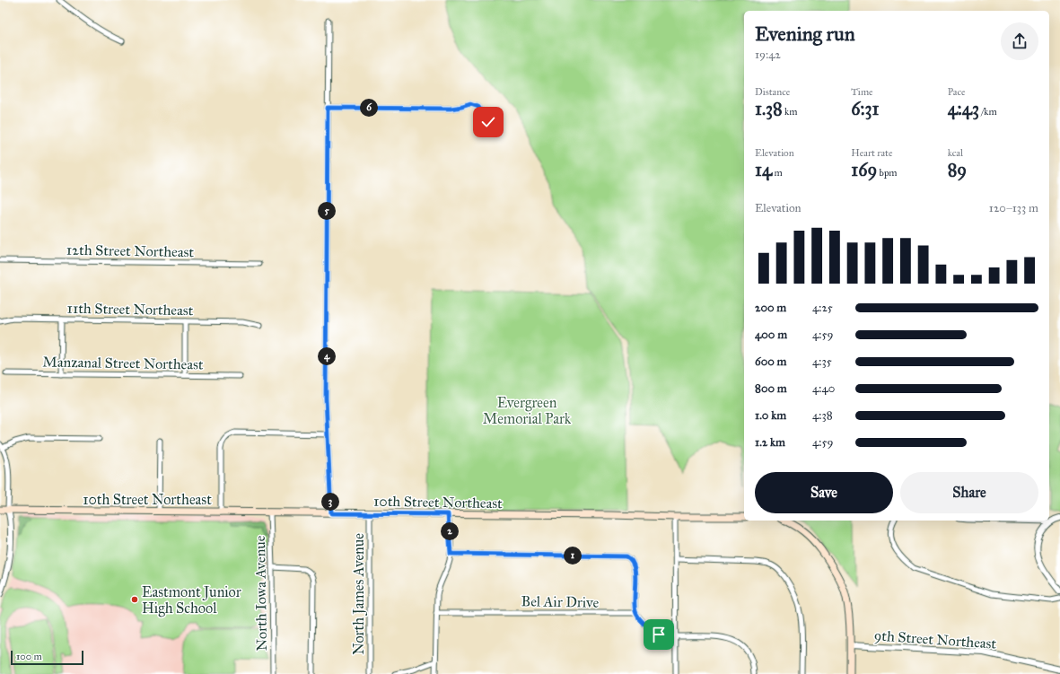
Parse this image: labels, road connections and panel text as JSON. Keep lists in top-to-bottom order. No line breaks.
{"streets":{"main road":["10th Street Northeast"],"street":["12th Street Northeast","11th Street Northeast","Manzanal Street Northeast","North Iowa Avenue","North James Avenue","Bel Air Drive","9th Street Northeast"]},"crossings":[["10th Street Northeast","North Iowa Avenue"],["10th Street Northeast","North James Avenue"]],"parks":["Evergreen Memorial Park"],"places":["Eastmont Junior High School"],"scale_bar":"100 m","page":{"heading":["Evening run","19:42"],"stats":[["Distance","1.38 km"],["Time","6:31"],["Pace","4:43 /km"],["Elevation","14 m"],["Heart rate","169 bpm"],["kcal","89"]],"pins":["6","5","4","3","2","1"],"chart":["Elevation","120–133 m"],"list":[{"name":"200 m","note":"4:25"},{"name":"400 m","note":"4:59"},{"name":"600 m","note":"4:35"},{"name":"800 m","note":"4:40"},{"name":"1.0 km","note":"4:38"},{"name":"1.2 km","note":"4:59"}],"buttons":["Save","Share"],"scale":"100 m"}}
